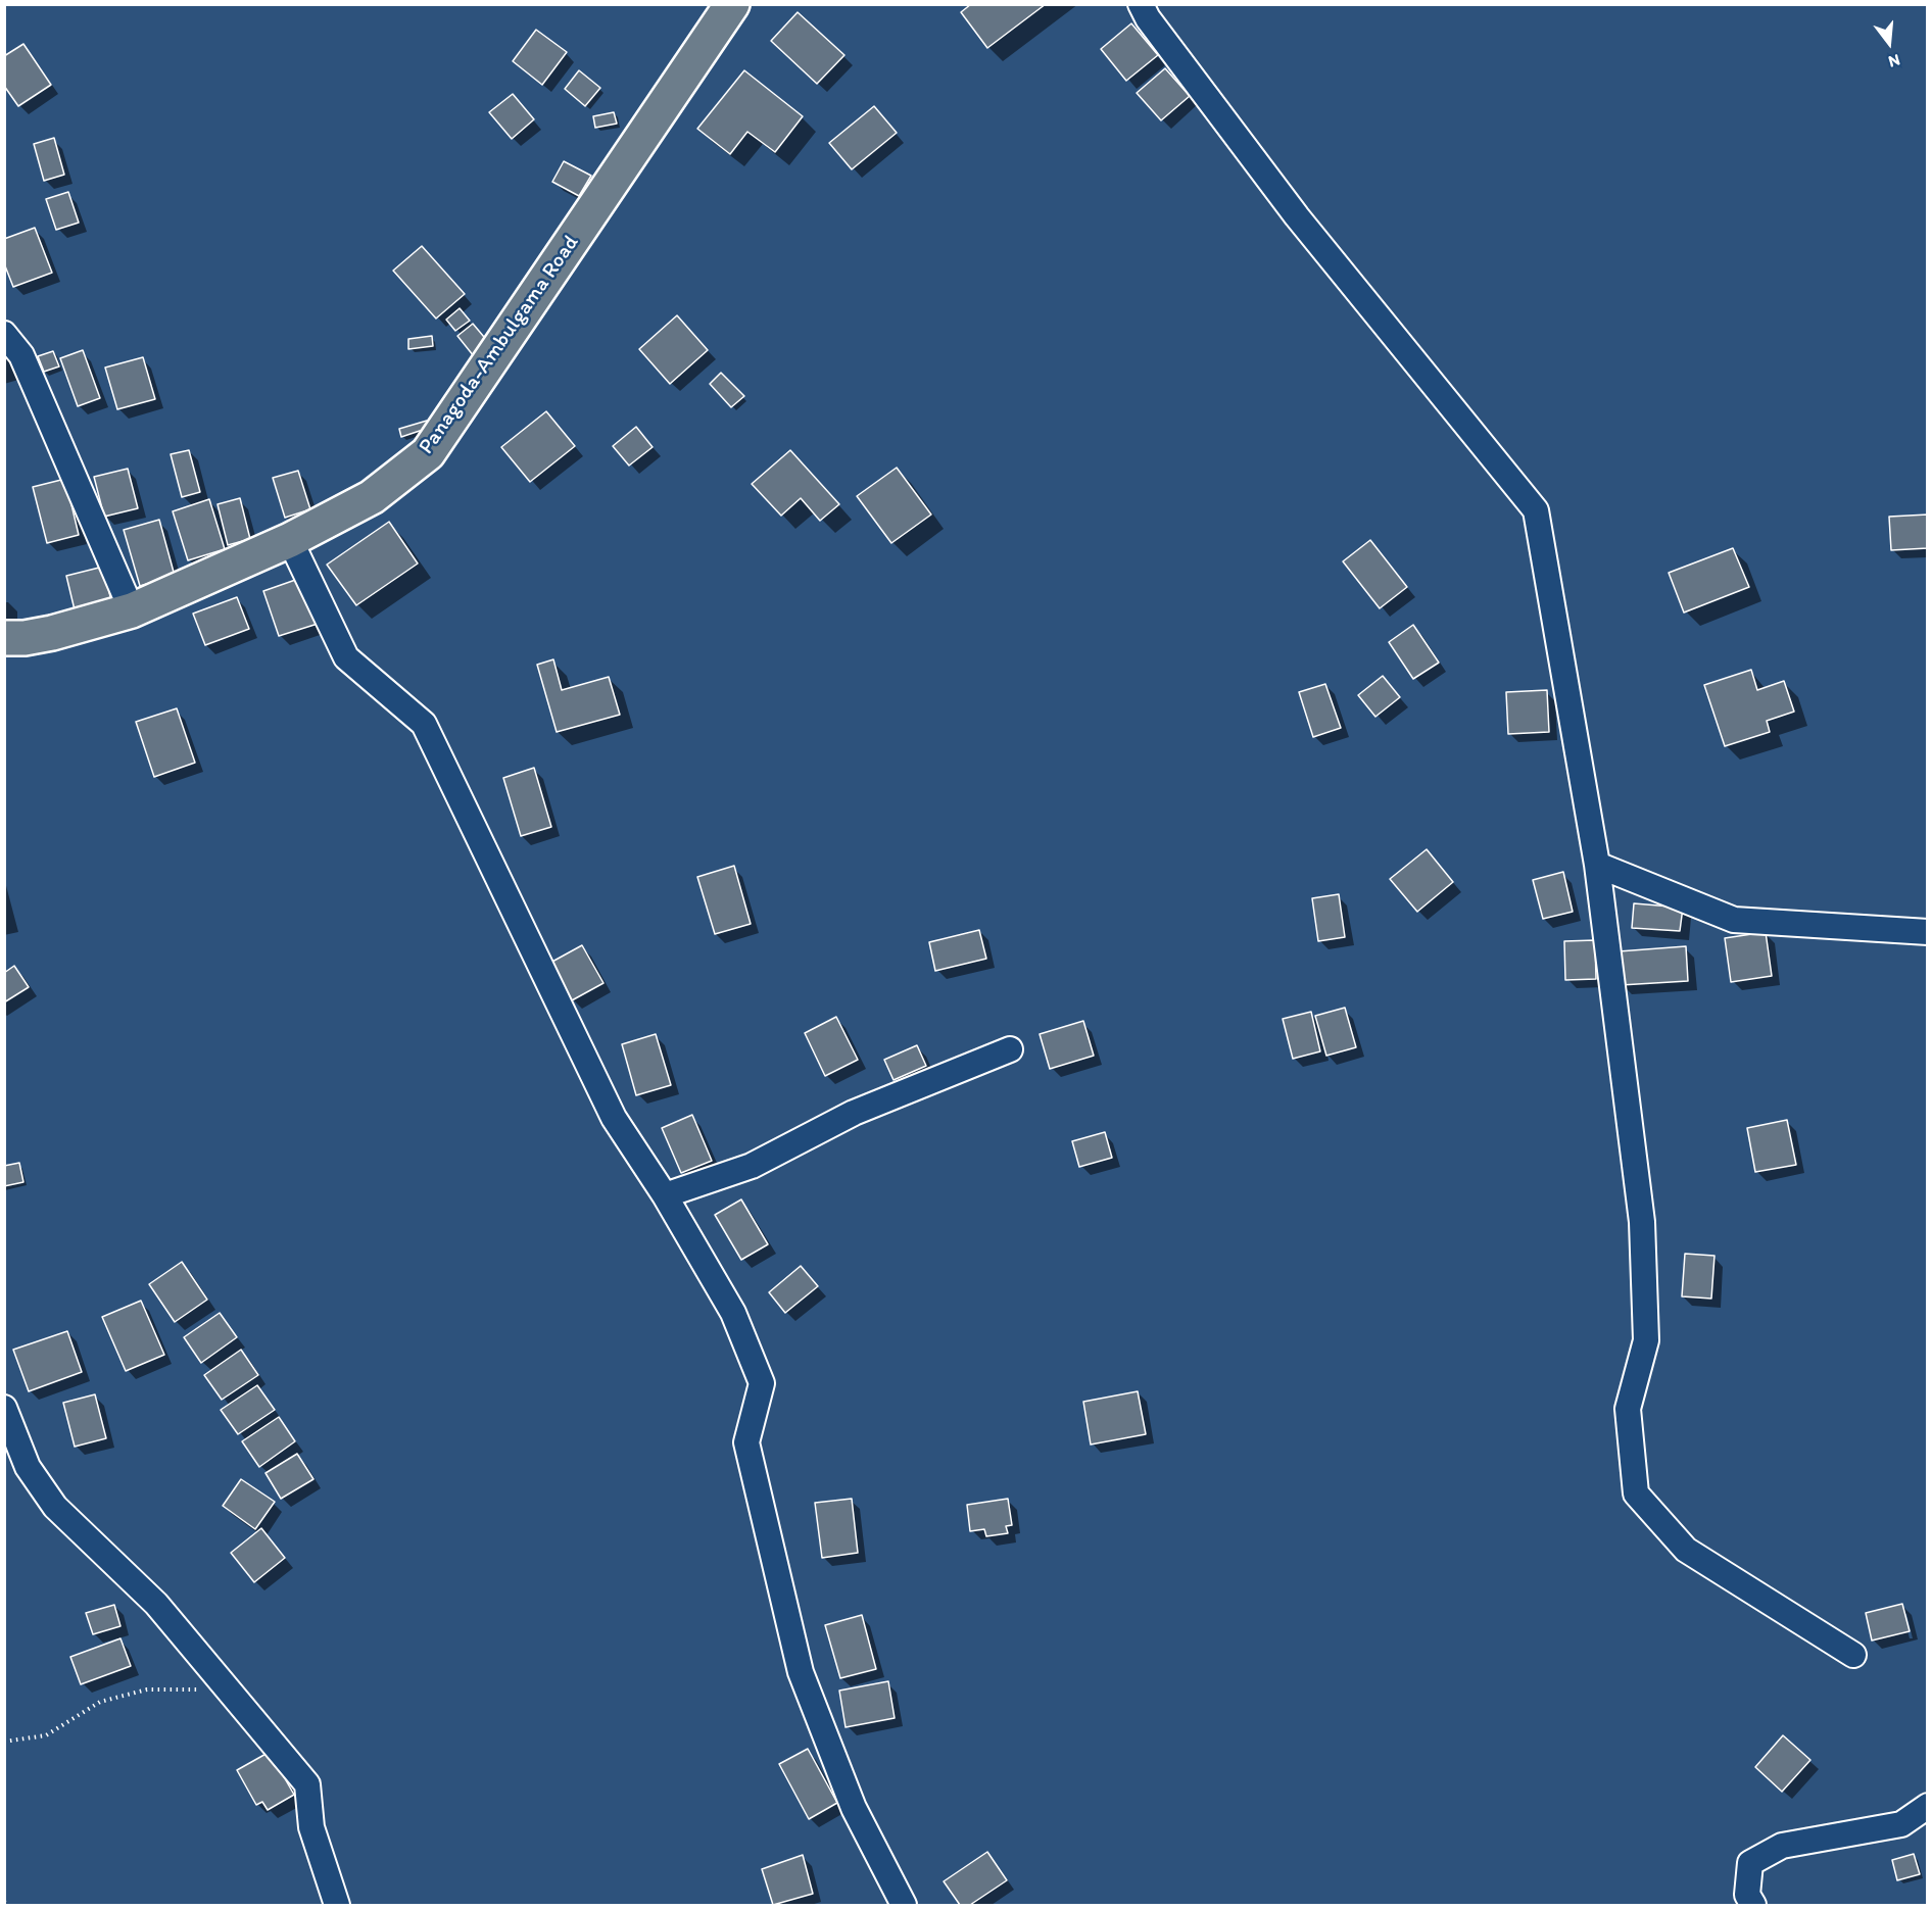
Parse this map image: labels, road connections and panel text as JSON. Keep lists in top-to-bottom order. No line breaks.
{"streets":{"main road":["Panagoda-Ambulgama Road"]},"north":"bottom"}
